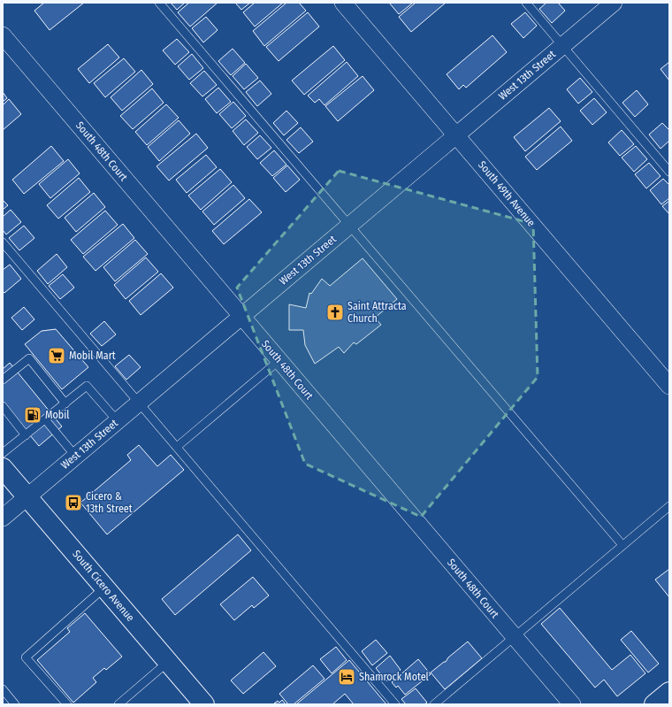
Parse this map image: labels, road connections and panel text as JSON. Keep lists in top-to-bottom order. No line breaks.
{"streets":{"main road":["South Cicero Avenue"],"street":["West 13th Street","South 48th Court","South 49th Avenue"]},"crossings":[["West 13th Street","South 48th Court"],["West 13th Street","South 49th Avenue"],["West 13th Street","South Cicero Avenue"]],"places":{"church":["Saint Attracta Church"],"supermarket":["Mobil Mart"],"fuel station":["Mobil"],"bus stop":["Cicero & 13th Street"],"hotel":["Shamrock Motel"]}}
